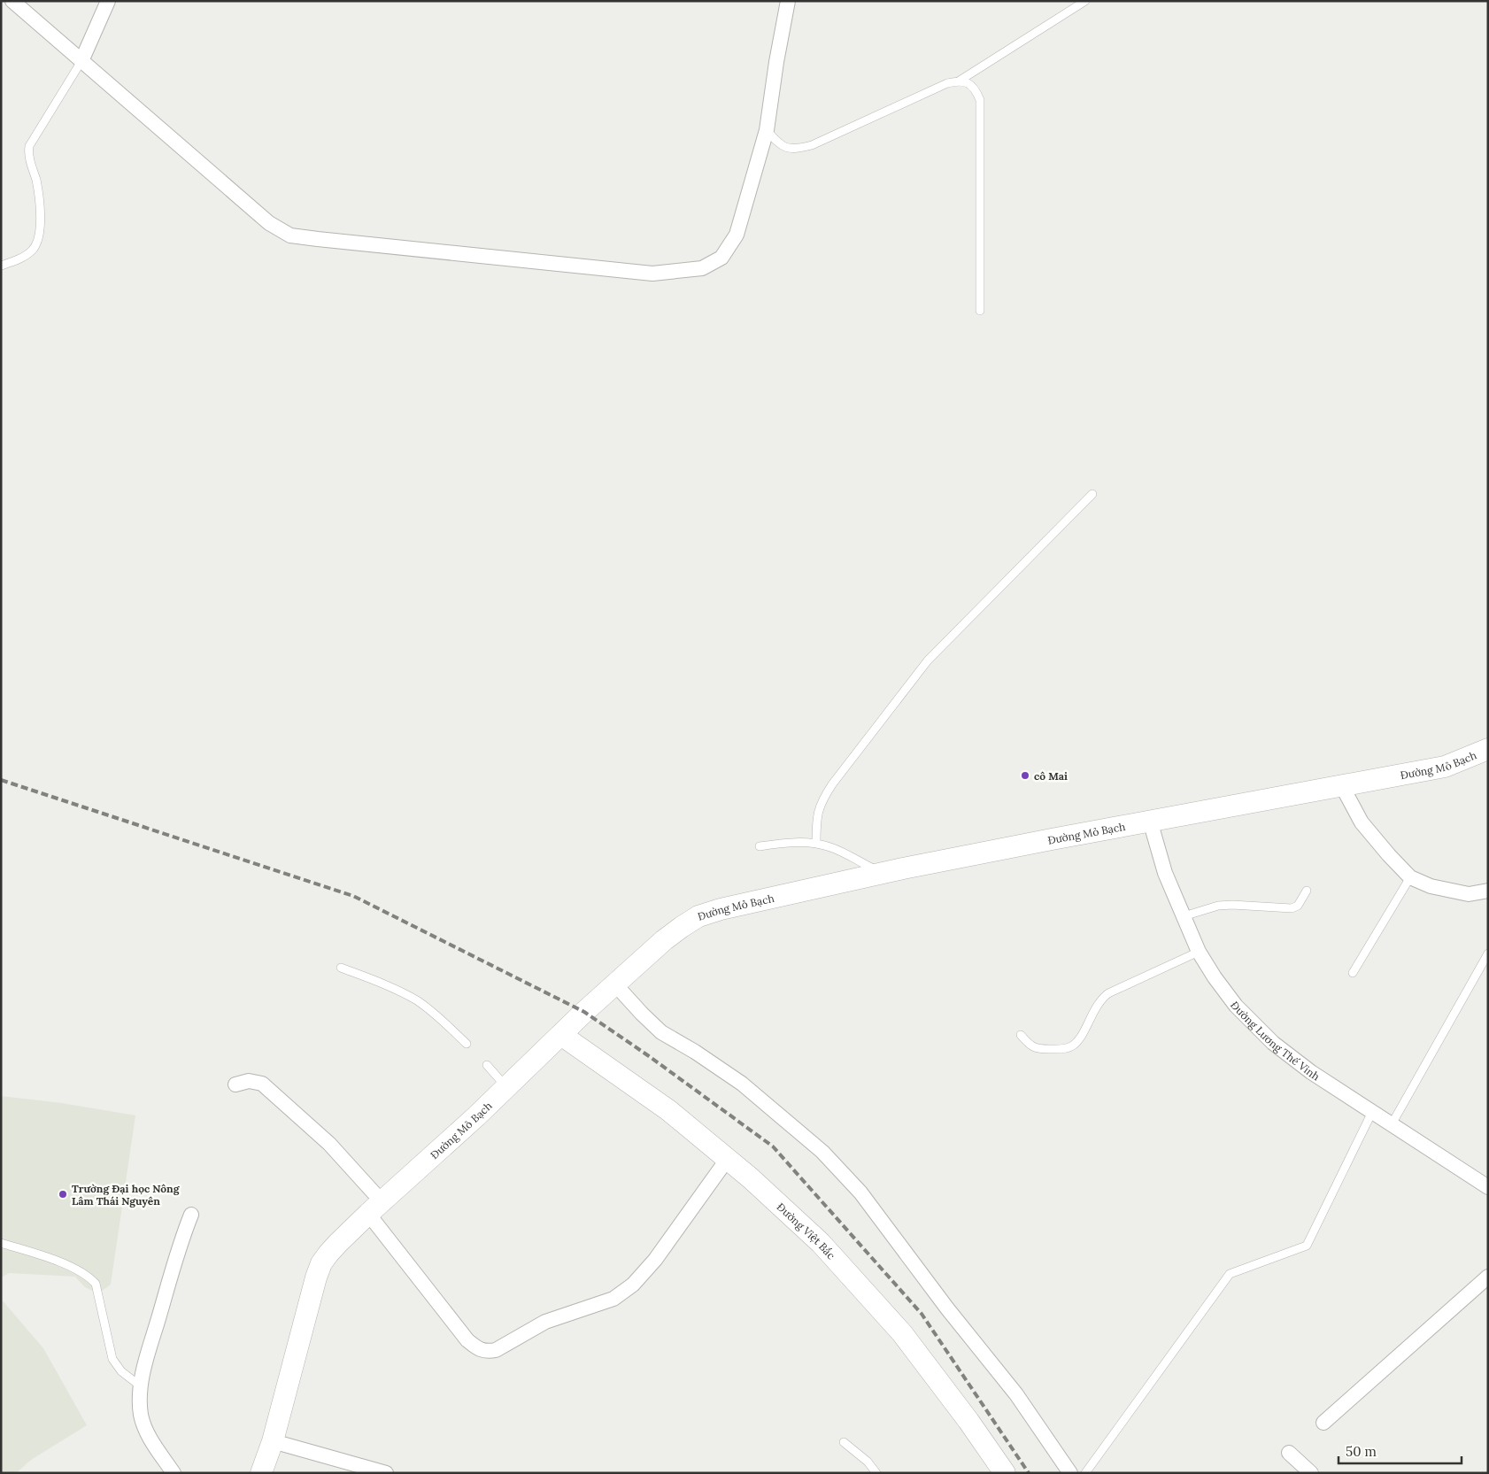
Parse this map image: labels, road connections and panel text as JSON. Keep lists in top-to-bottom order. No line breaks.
{"streets":{"street":["Đường Mỏ Bạch","Đường Lương Thế Vinh","Đường Việt Bắc"]},"crossings":[["Đường Mỏ Bạch","Đường Lương Thế Vinh"],["Đường Mỏ Bạch","Đường Việt Bắc"]],"places":["cô Mai","Trường Đại học Nông Lâm Thái Nguyên"],"scale_bar":"50 m"}
